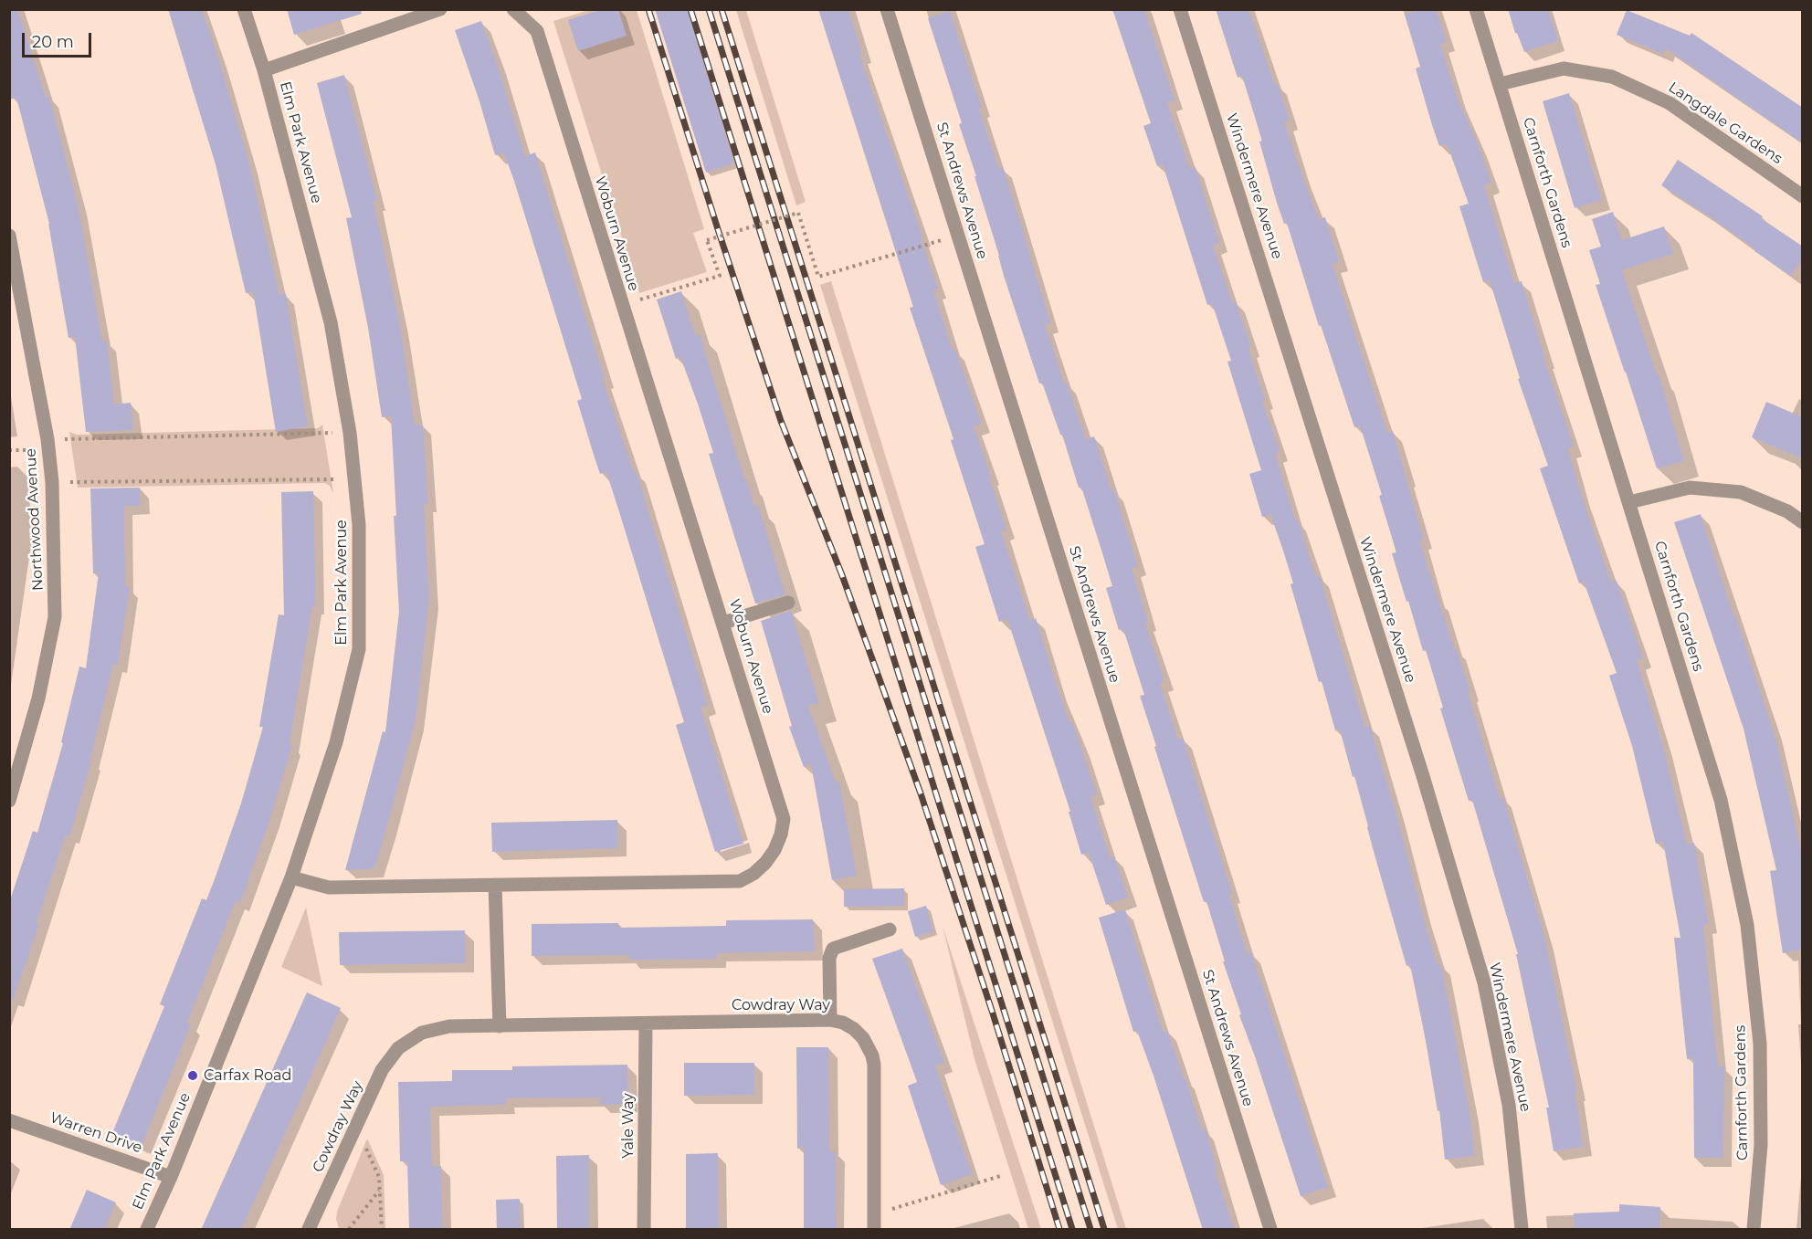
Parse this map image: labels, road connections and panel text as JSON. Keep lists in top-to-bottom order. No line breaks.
{"streets":{"street":["Langdale Gardens","Elm Park Avenue","Carnforth Gardens","Windermere Avenue","St Andrews Avenue","Woburn Avenue","Northwood Avenue","Cowdray Way","Yale Way","Warren Drive"]},"crossings":[["Langdale Gardens","Carnforth Gardens"],["Elm Park Avenue","Woburn Avenue"],["Elm Park Avenue","Warren Drive"],["Cowdray Way","Yale Way"]],"places":["Carfax Road"],"scale_bar":"20 m"}
